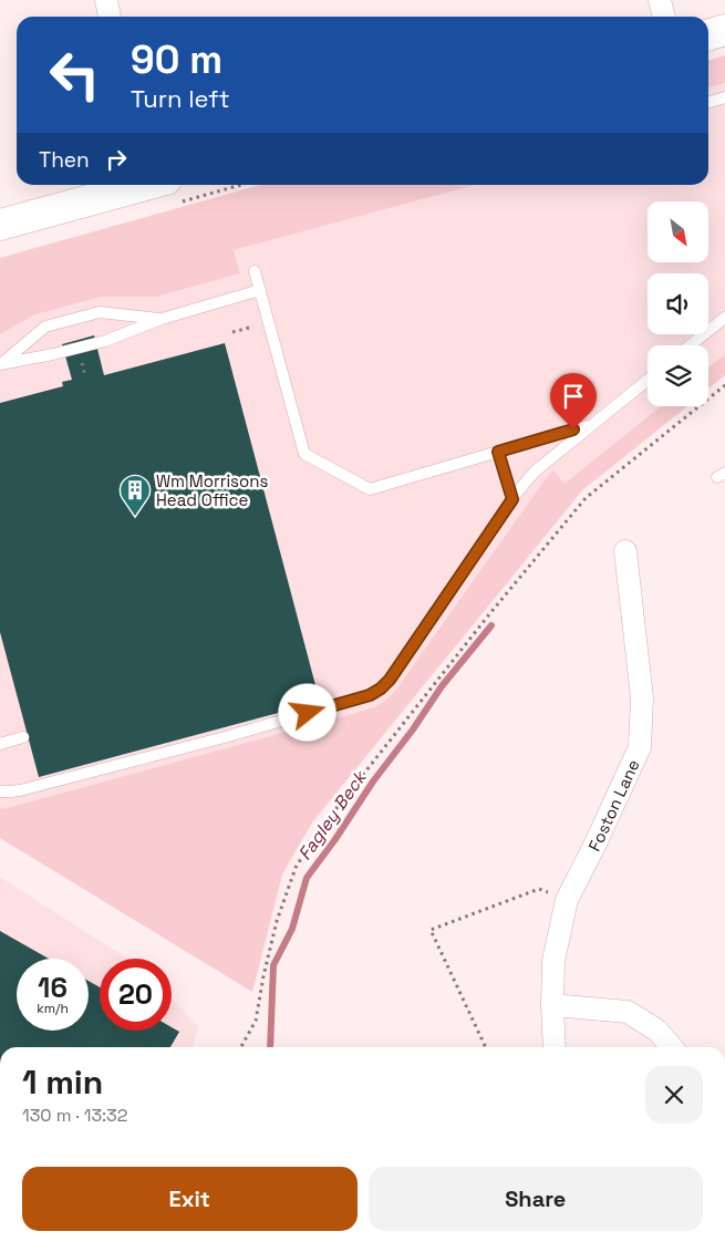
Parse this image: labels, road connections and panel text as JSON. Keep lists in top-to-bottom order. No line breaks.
{"streets":{"street":["Foston Lane"]},"water":["Fagley Beck"],"places":{"building":["Wm Morrisons Head Office"]},"north":"bottom right","page":{"turn":["90 m","Turn left"],"then":"Then","speed":"16 km/h","limit":"20","heading":["1 min","130 m · 13:32"],"buttons":["Exit","Share"]}}
